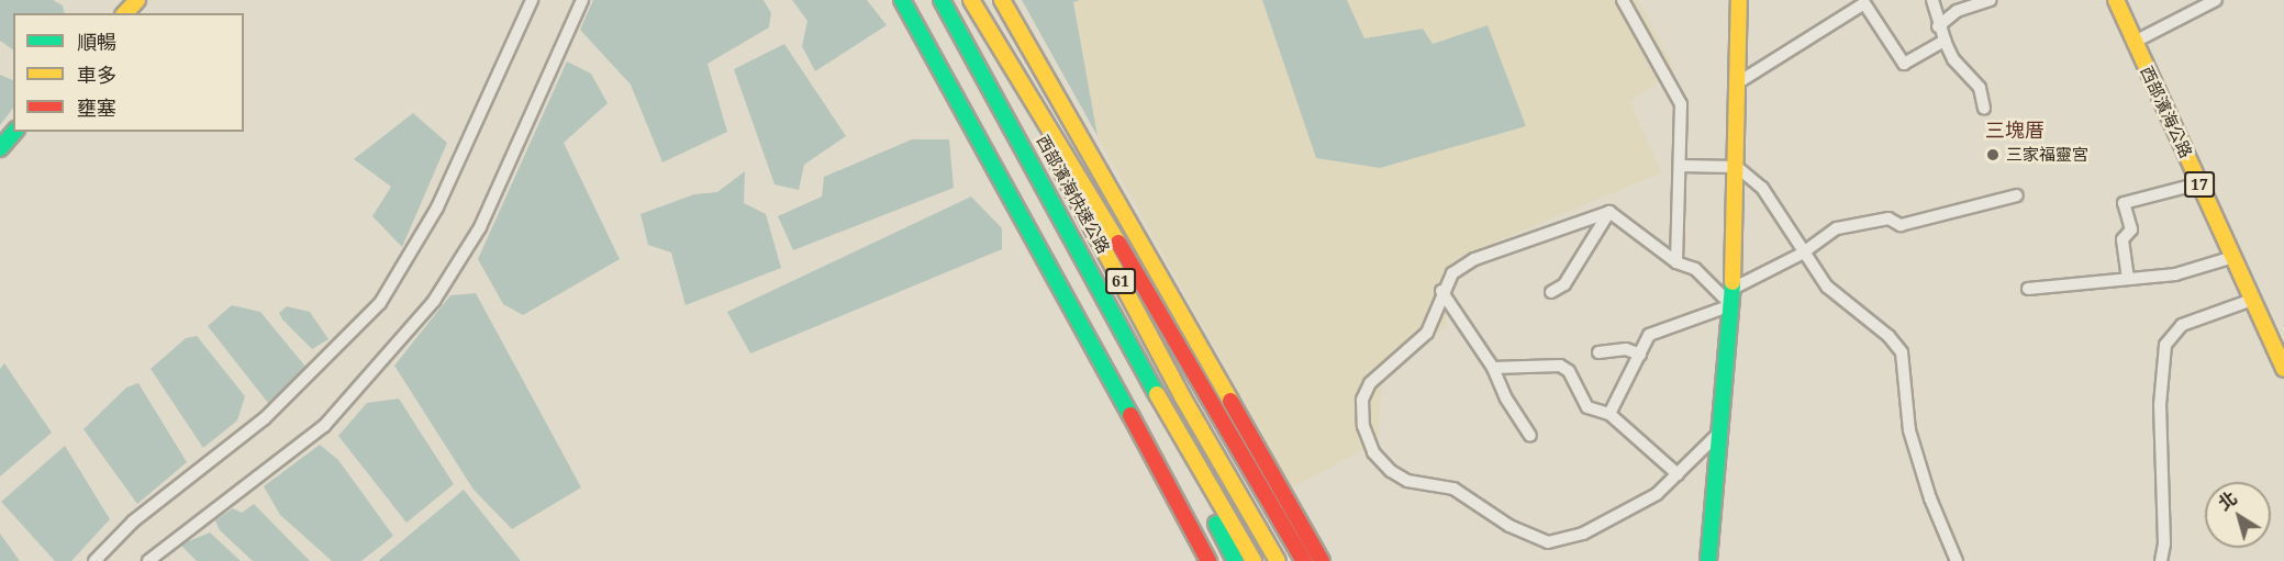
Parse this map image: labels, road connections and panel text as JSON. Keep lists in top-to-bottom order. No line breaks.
{"streets":{"main road":["西部濱海公路","17","西部濱海快速公路","61"]},"districts":["三塊厝"],"places":["三家福靈宮"],"legend":["順暢","車多","壅塞"],"north":"top left"}
